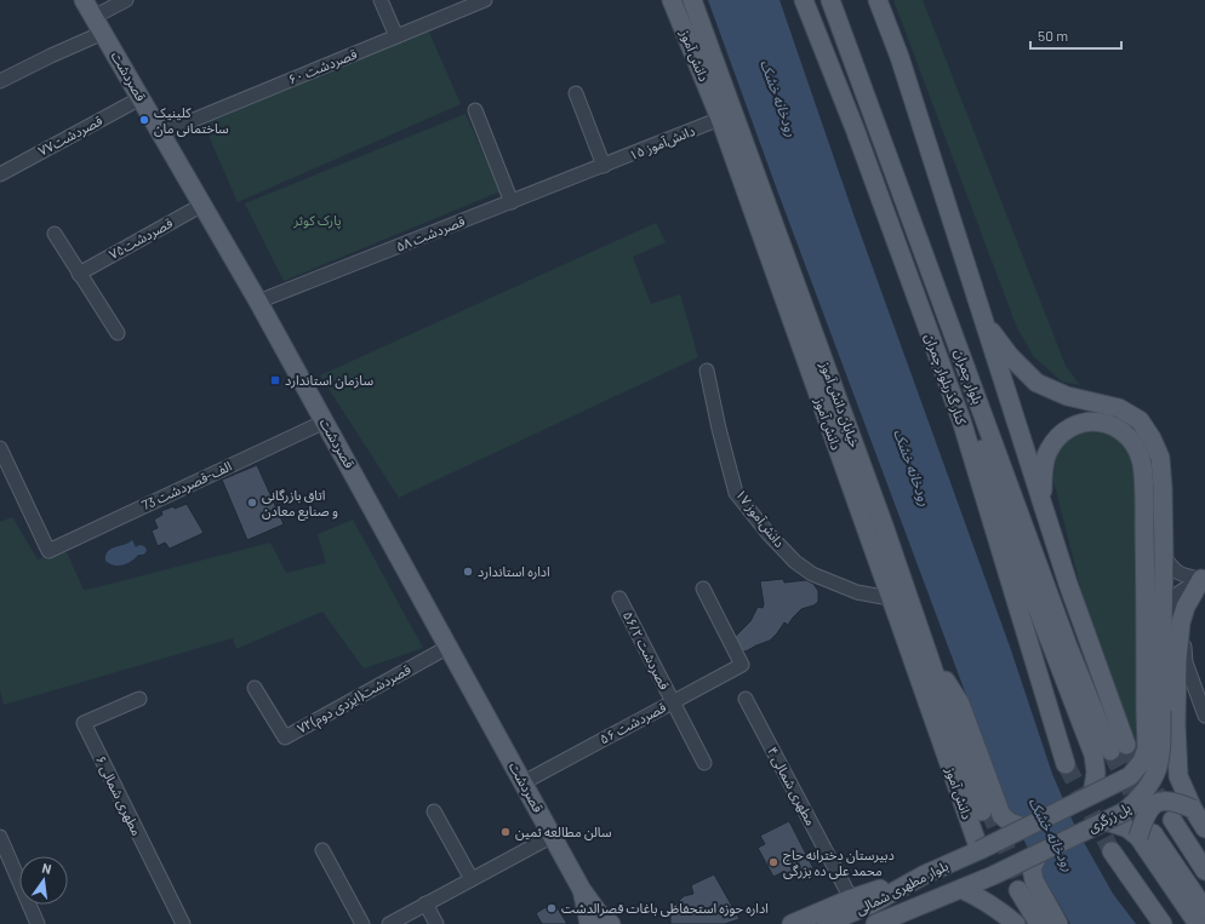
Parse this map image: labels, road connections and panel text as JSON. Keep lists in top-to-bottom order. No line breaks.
{"streets":{"main road":["دانش آموز","قصردشت","بلوار چمران","کنار گذربلوار چمران","خیابان دانش آموز","پل زرگری","بلوار مطهرى شمالى"],"street":["۶۰ قصردشت","قصردشت۷۷","دانش‌آموز ۱۵","قصردشت ۵۸","قصردشت۷۵","73 الف-قصردشت","دانش‌آموز ۱۷","۵۶/۲ قصردشت","۷۳قصردشت(ایزدی دوم)","۵۶ قصردشت","۴ مطهری شمالی","۶ مطهری شمالی"]},"crossings":[["دانش آموز","دانش‌آموز ۱۵"],["دانش آموز","دانش‌آموز ۱۷"],["دانش آموز","پل زرگری"],["دانش آموز","بلوار مطهرى شمالى"],["۶۰ قصردشت","قصردشت"],["قصردشت","قصردشت۷۷"],["قصردشت","قصردشت ۵۸"],["قصردشت","قصردشت۷۵"],["قصردشت","73 الف-قصردشت"],["قصردشت","۷۳قصردشت(ایزدی دوم)"],["قصردشت","۵۶ قصردشت"],["دانش‌آموز ۱۵","قصردشت ۵۸"],["۵۶/۲ قصردشت","۵۶ قصردشت"],["پل زرگری","بلوار مطهرى شمالى"]],"water":["رودخانه خشک"],"parks":["پارک کوثر"],"places":{"other":["کلینیک ساختمانی مان","اتاق بازرگانی و صنایع معادن","اداره استاندارد","سالن مطالعه ثمین","دبیرستان دخترانه حاج محمد علی ده بزرگی","اداره حوزه استحفاظی باغات قصرالدشت"],"transit":["سازمان استاندارد"]},"scale_bar":"50 m","north":"top"}
